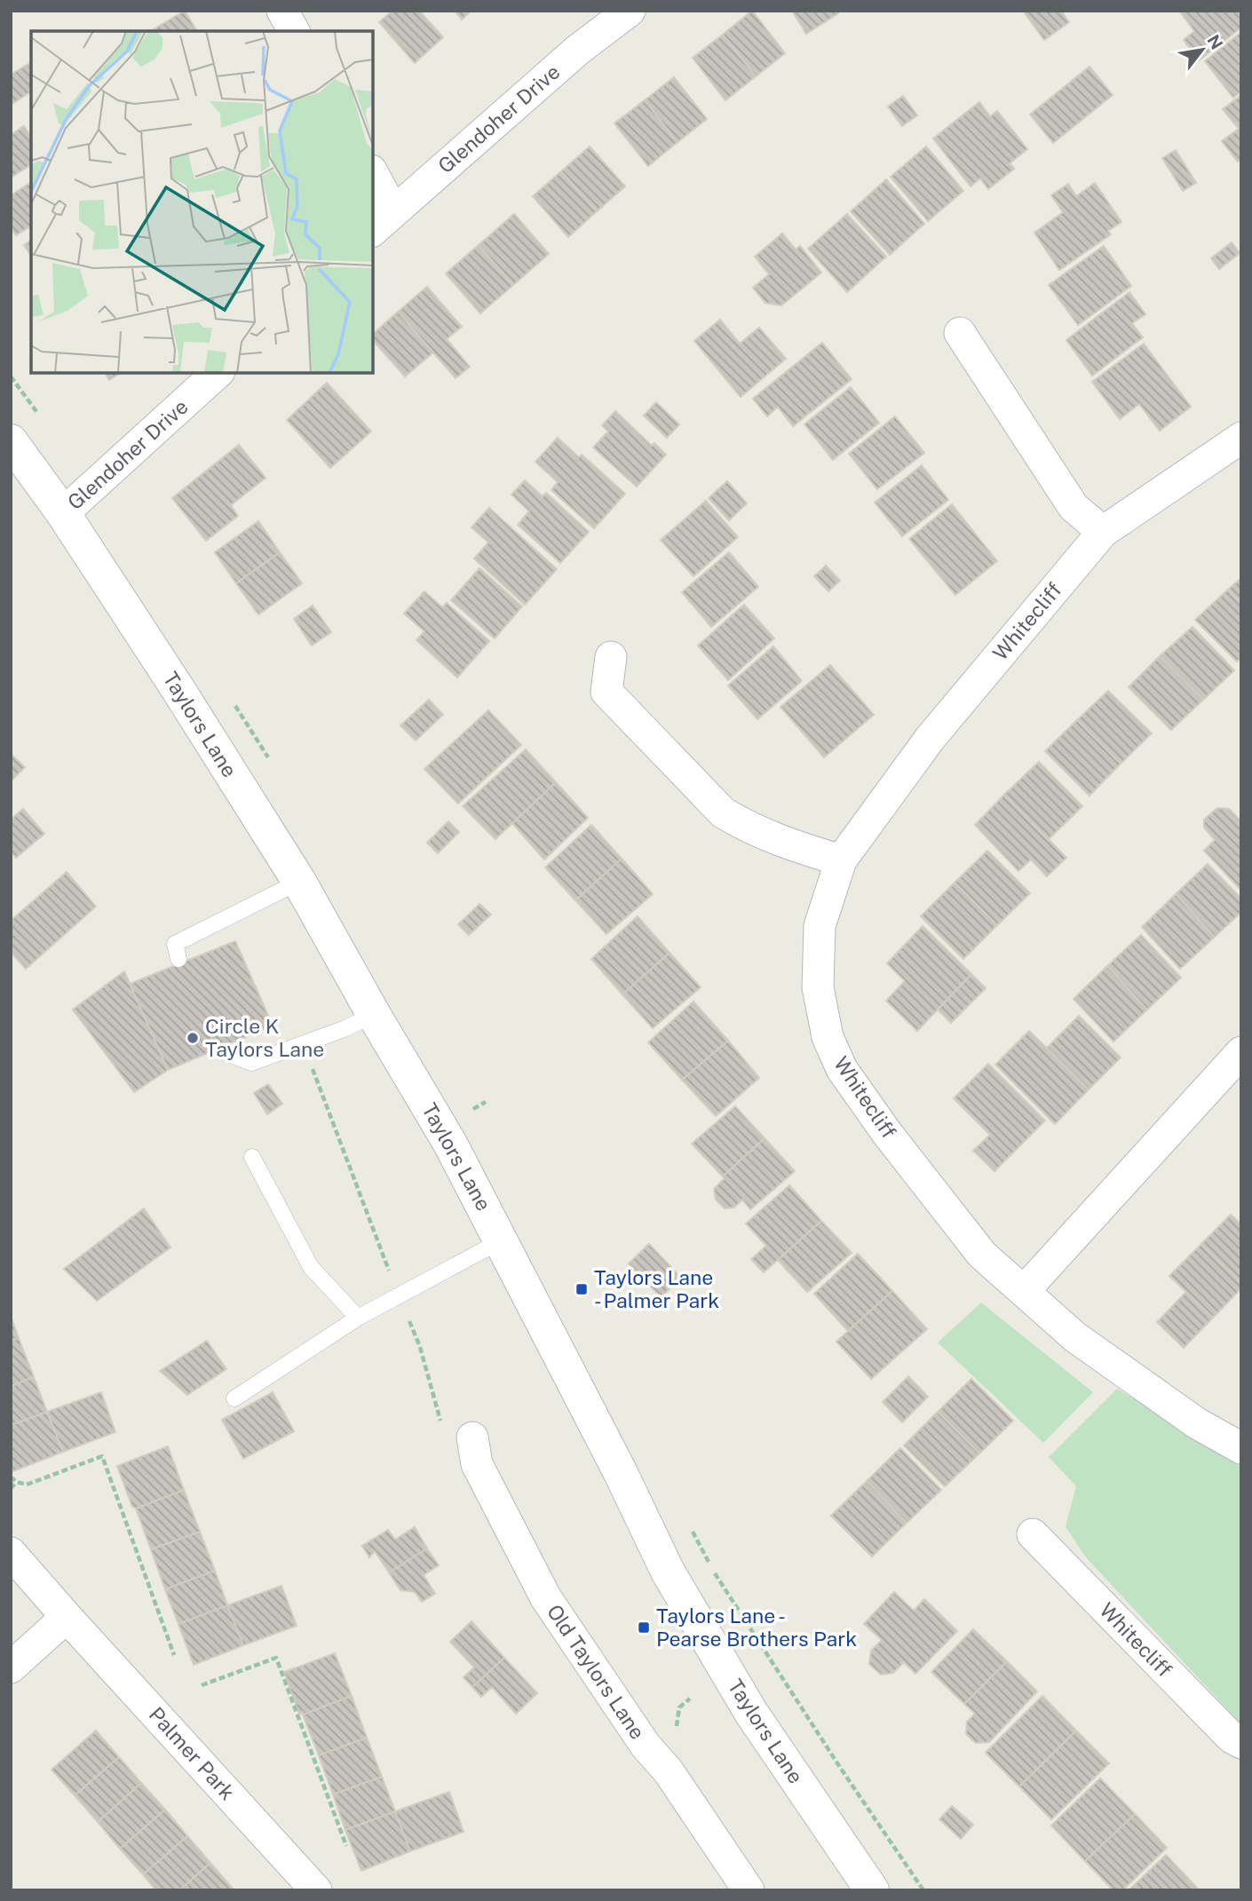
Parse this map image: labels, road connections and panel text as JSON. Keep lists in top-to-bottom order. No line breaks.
{"streets":{"main road":["Taylors Lane"],"street":["Glendoher Drive","Whitecliff","Old Taylors Lane","Palmer Park"]},"crossings":[["Glendoher Drive","Taylors Lane"]],"places":{"other":["Circle K Taylors Lane"],"transit":["Taylors Lane - Palmer Park","Taylors Lane - Pearse Brothers Park"]},"north":"top right"}
